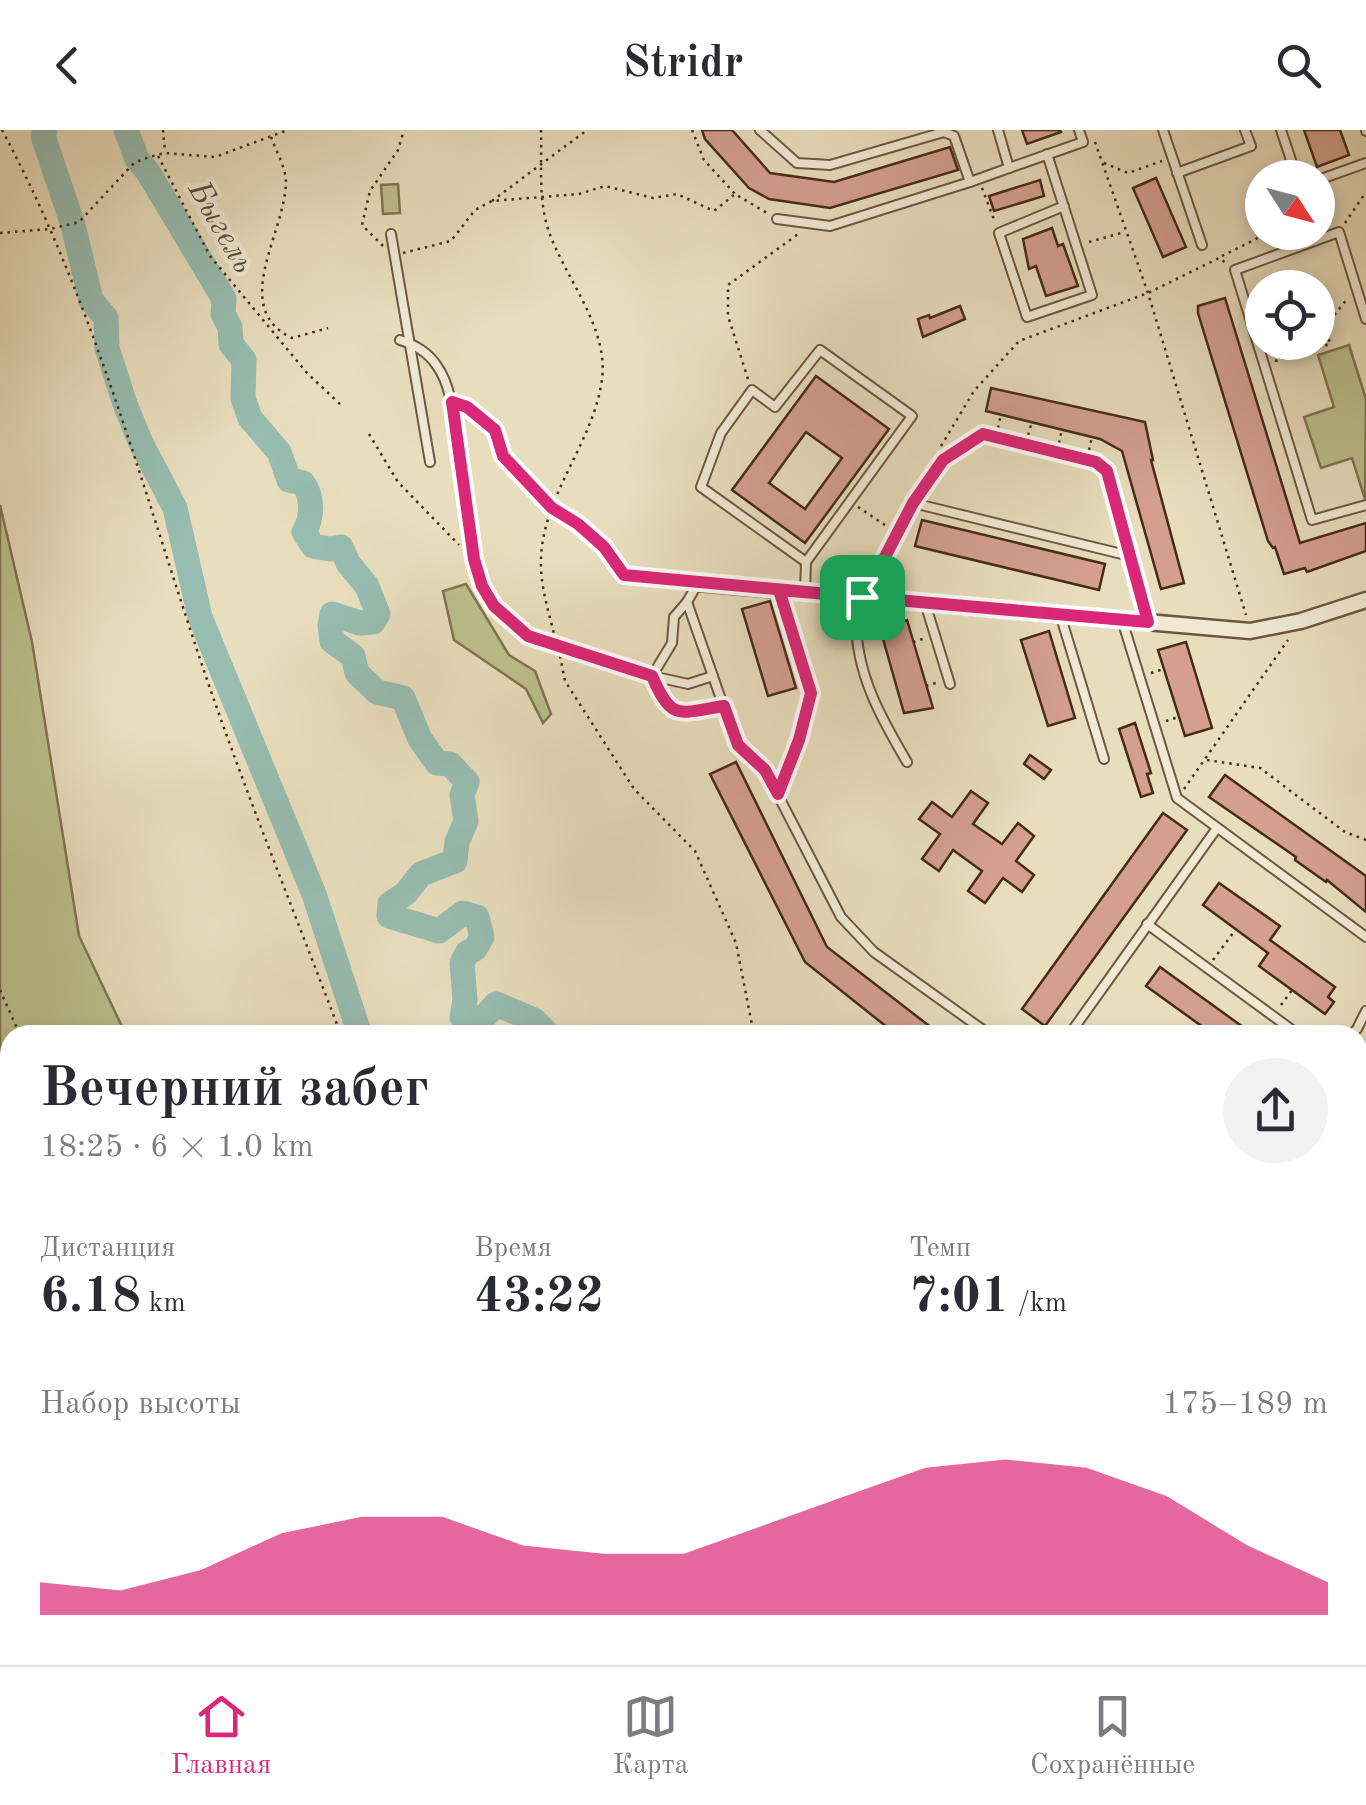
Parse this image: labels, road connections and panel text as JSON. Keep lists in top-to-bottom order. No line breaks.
{"water":["Быгель"],"north":"bottom right","page":{"header":"Stridr","heading":["Вечерний забег","18:25 · 6 × 1.0 km"],"stats":[["Дистанция","6.18 km"],["Время","43:22"],["Темп","7:01 /km"]],"chart":["Набор высоты","175–189 m"],"tabs":["Главная","Карта","Сохранённые"]}}
